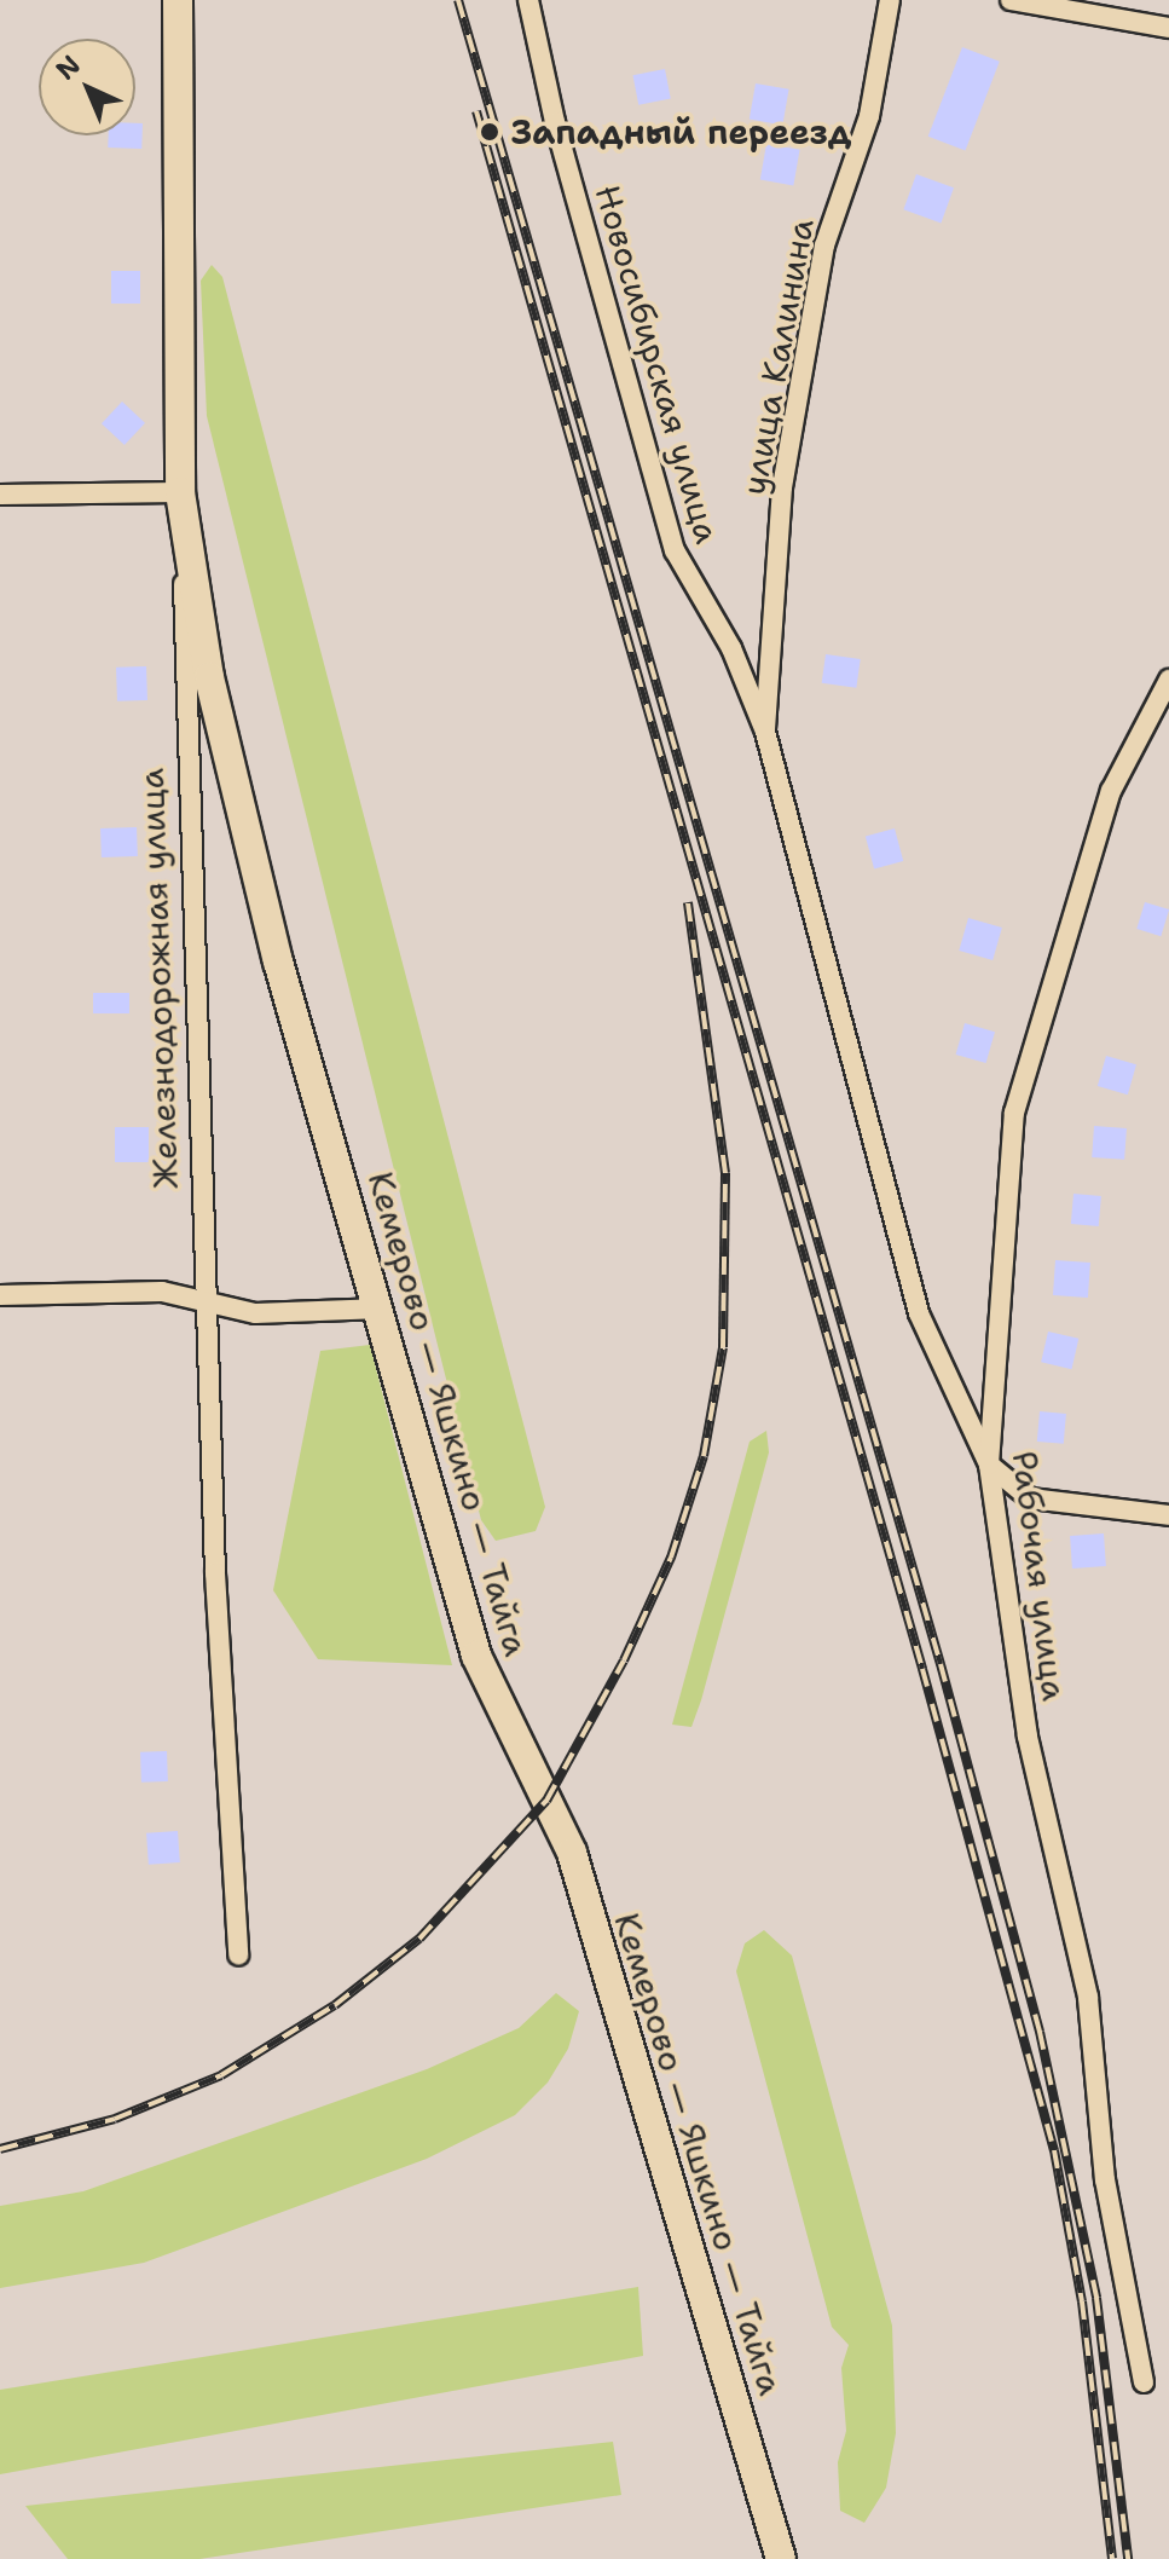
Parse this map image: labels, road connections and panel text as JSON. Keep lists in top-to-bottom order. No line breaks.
{"streets":{"main road":["Железнодорожная улица","Кемерово — Яшкино — Тайга"],"street":["улица Калинина","Новосибирская улица","Рабочая улица"]},"crossings":[["улица Калинина","Новосибирская улица"],["Железнодорожная улица","Кемерово — Яшкино — Тайга"]],"places":["Западный переезд"],"north":"top left"}
